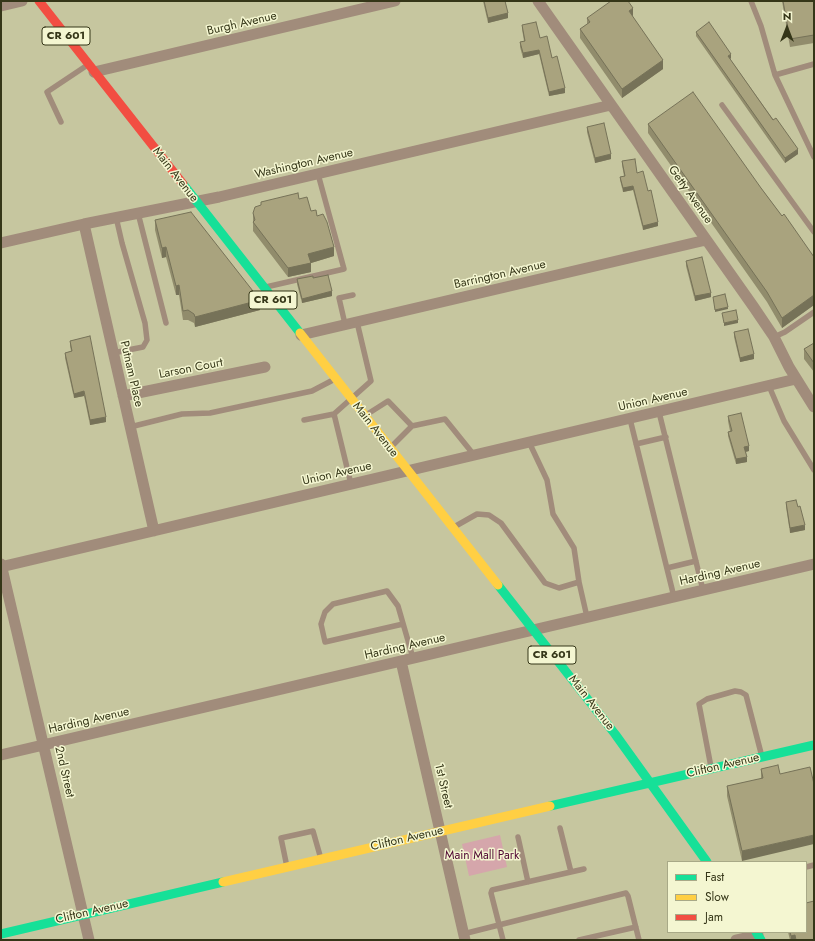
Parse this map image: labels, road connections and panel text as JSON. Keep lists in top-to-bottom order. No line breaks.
{"streets":{"main road":["CR 601","Main Avenue","Clifton Avenue"],"street":["Burgh Avenue","Washington Avenue","Getty Avenue","Barrington Avenue","Larson Court","Putnam Place","Union Avenue","Harding Avenue","2nd Street","1st Street"]},"crossings":[["Burgh Avenue","Main Avenue"],["Washington Avenue","Main Avenue"],["Washington Avenue","Getty Avenue"],["Washington Avenue","Putnam Place"],["Main Avenue","Barrington Avenue"],["Main Avenue","Union Avenue"],["Main Avenue","Harding Avenue"],["Main Avenue","Clifton Avenue"],["Getty Avenue","Barrington Avenue"],["Getty Avenue","Union Avenue"],["Larson Court","Putnam Place"],["Putnam Place","Union Avenue"],["Union Avenue","2nd Street"],["Harding Avenue","2nd Street"],["Harding Avenue","1st Street"],["Clifton Avenue","2nd Street"],["Clifton Avenue","1st Street"]],"parks":["Main Mall Park"],"legend":["Fast","Slow","Jam"],"north":"top"}
